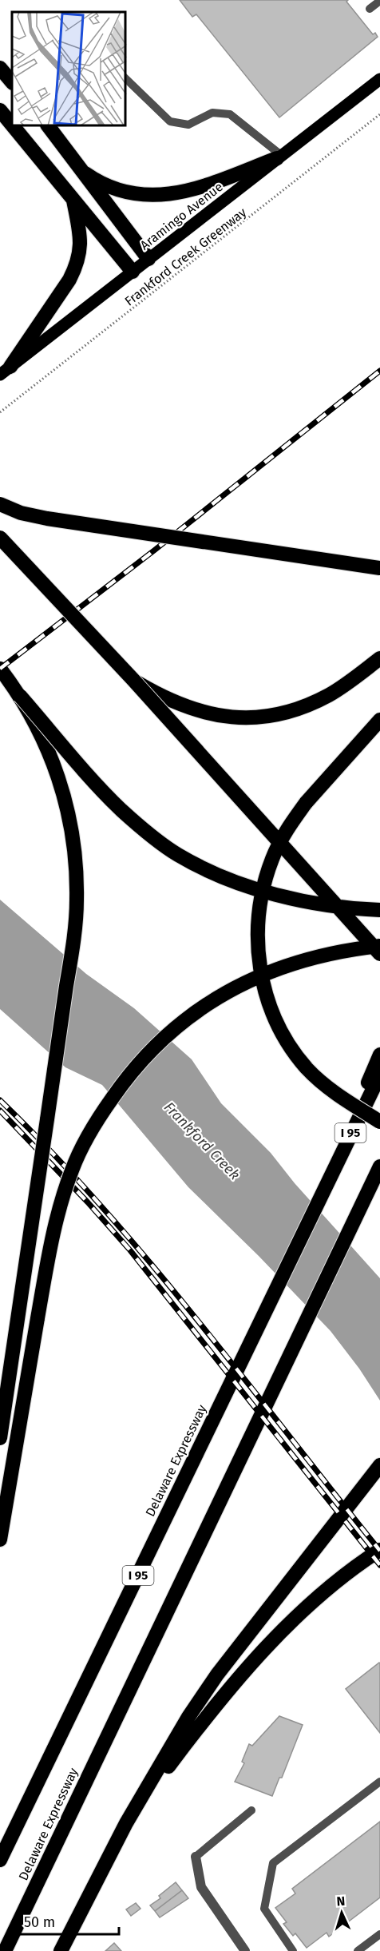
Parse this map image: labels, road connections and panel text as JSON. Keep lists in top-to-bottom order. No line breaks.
{"streets":{"highway":["I 95","Delaware Expressway"],"main road":["Aramingo Avenue"],"path":["Frankford Creek Greenway"]},"water":["Frankford Creek"],"scale_bar":"50 m","north":"top"}
